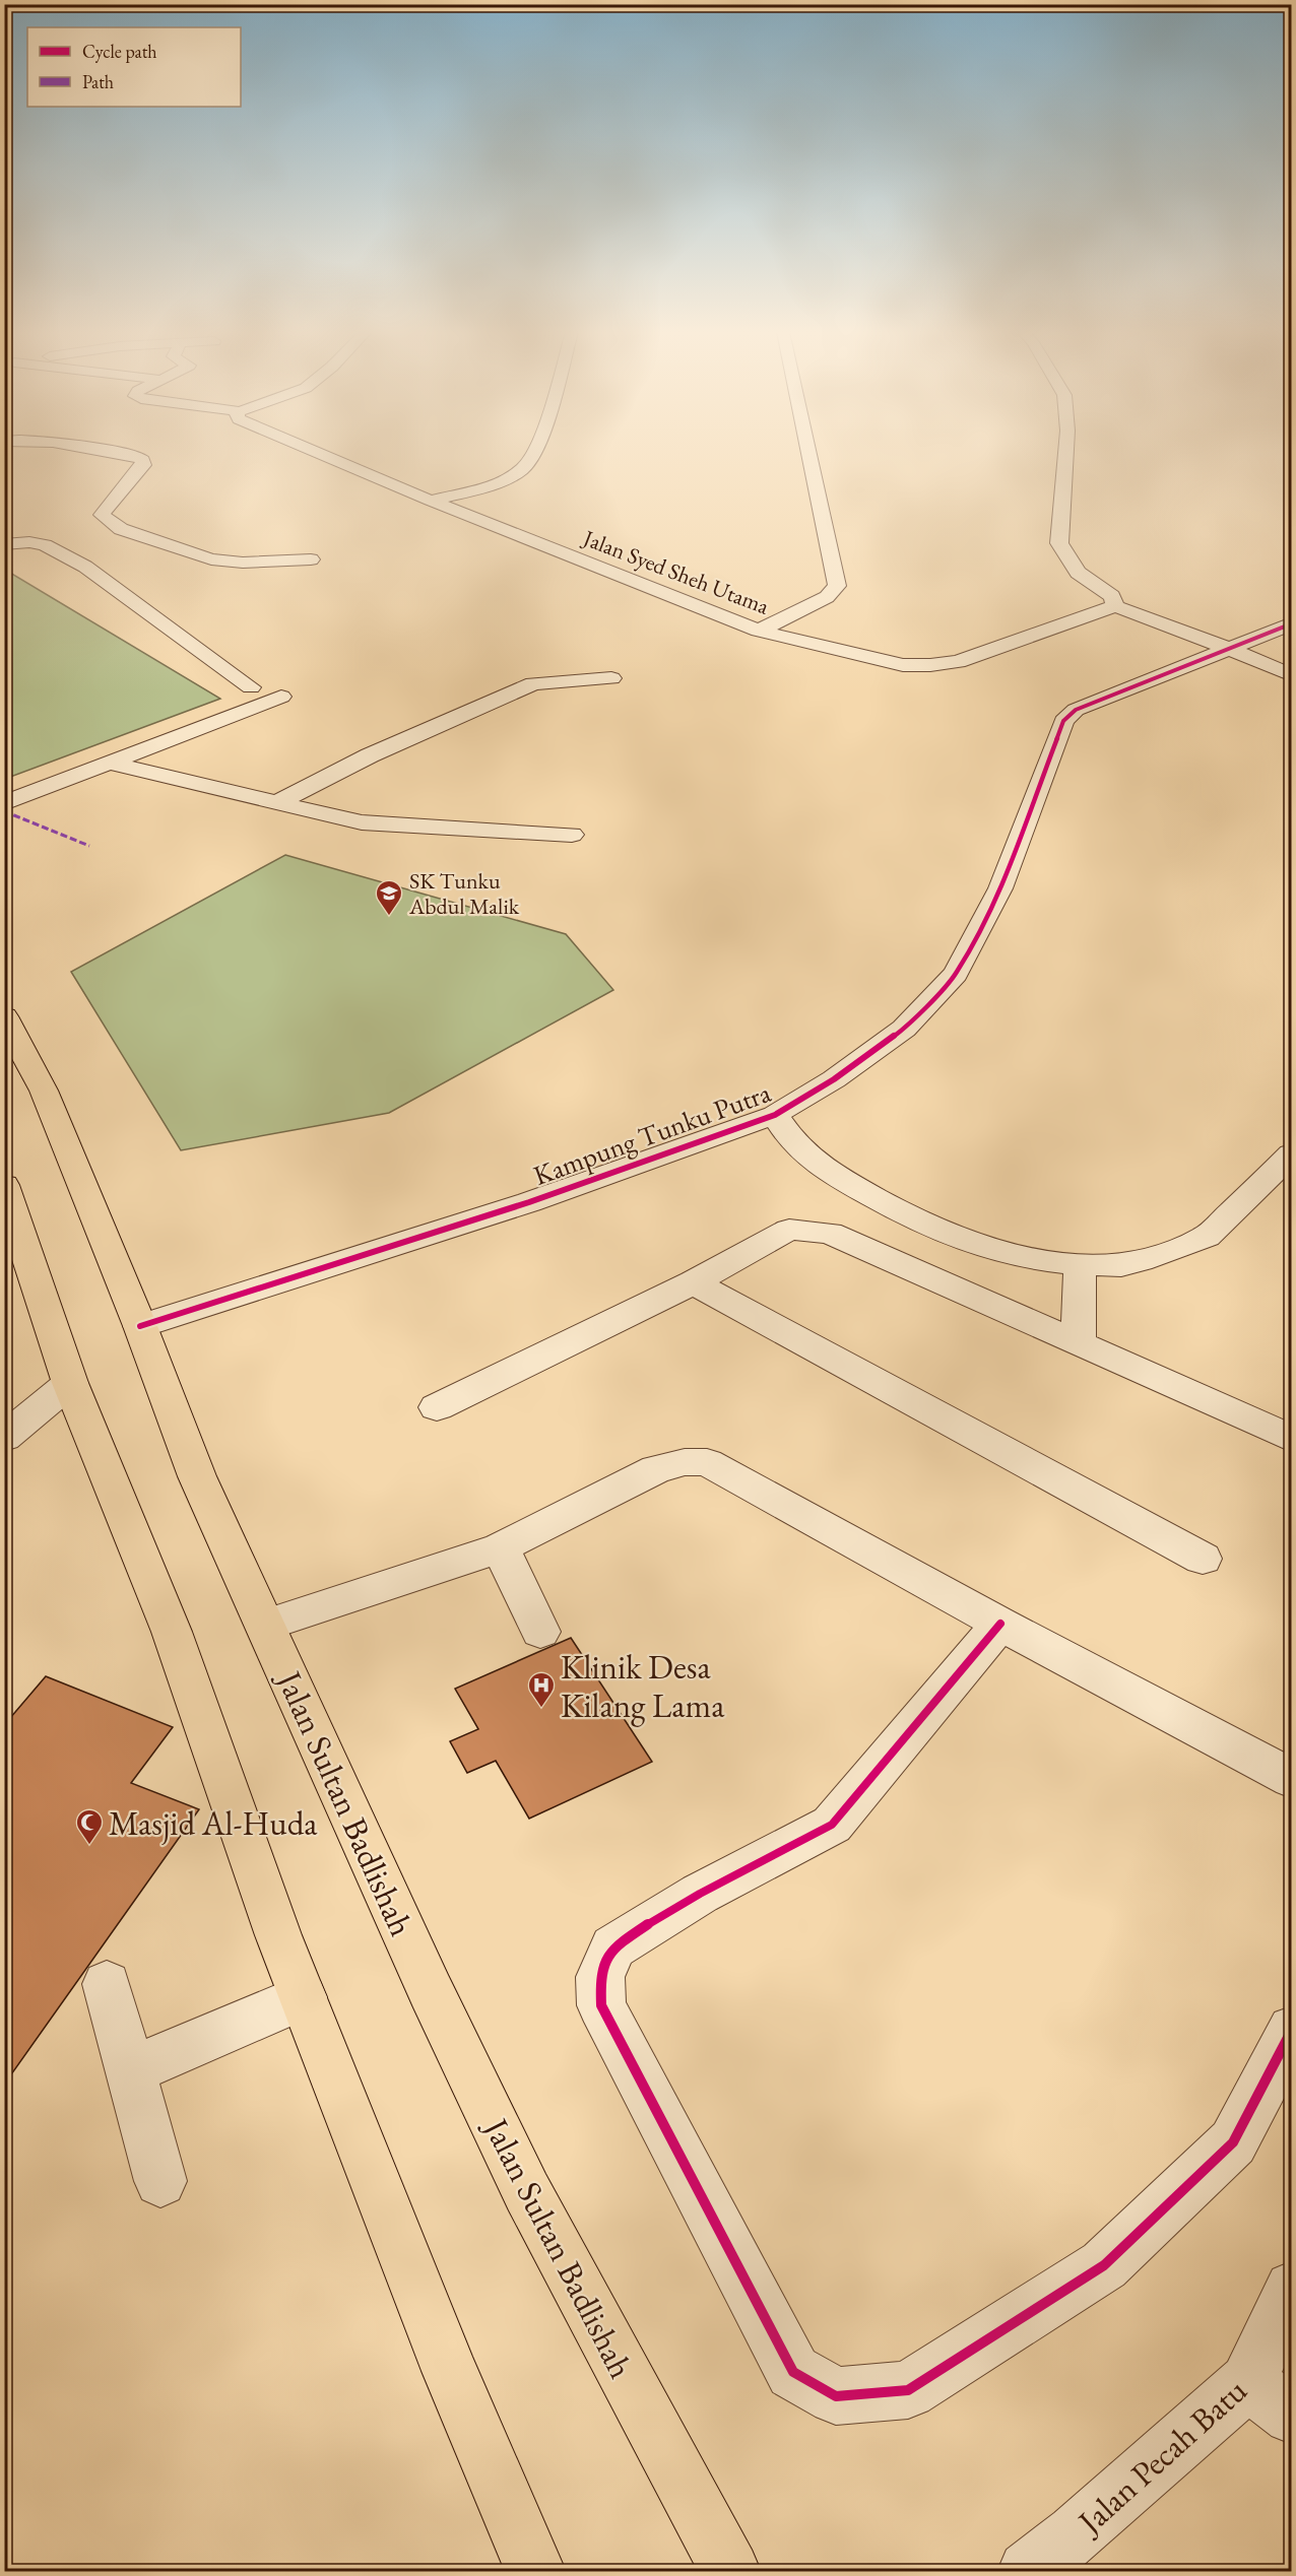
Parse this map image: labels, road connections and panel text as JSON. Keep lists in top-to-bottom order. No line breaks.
{"streets":{"main road":["Jalan Sultan Badlishah"],"street":["Jalan Syed Sheh Utama","Kampung Tunku Putra","Jalan Pecah Batu"]},"crossings":[["Kampung Tunku Putra","Jalan Sultan Badlishah"]],"places":{"school or university":["SK Tunku Abdul Malik"],"hospital":["Klinik Desa Kilang Lama"],"mosque":["Masjid Al-Huda"]},"legend":["Cycle path","Path"]}
